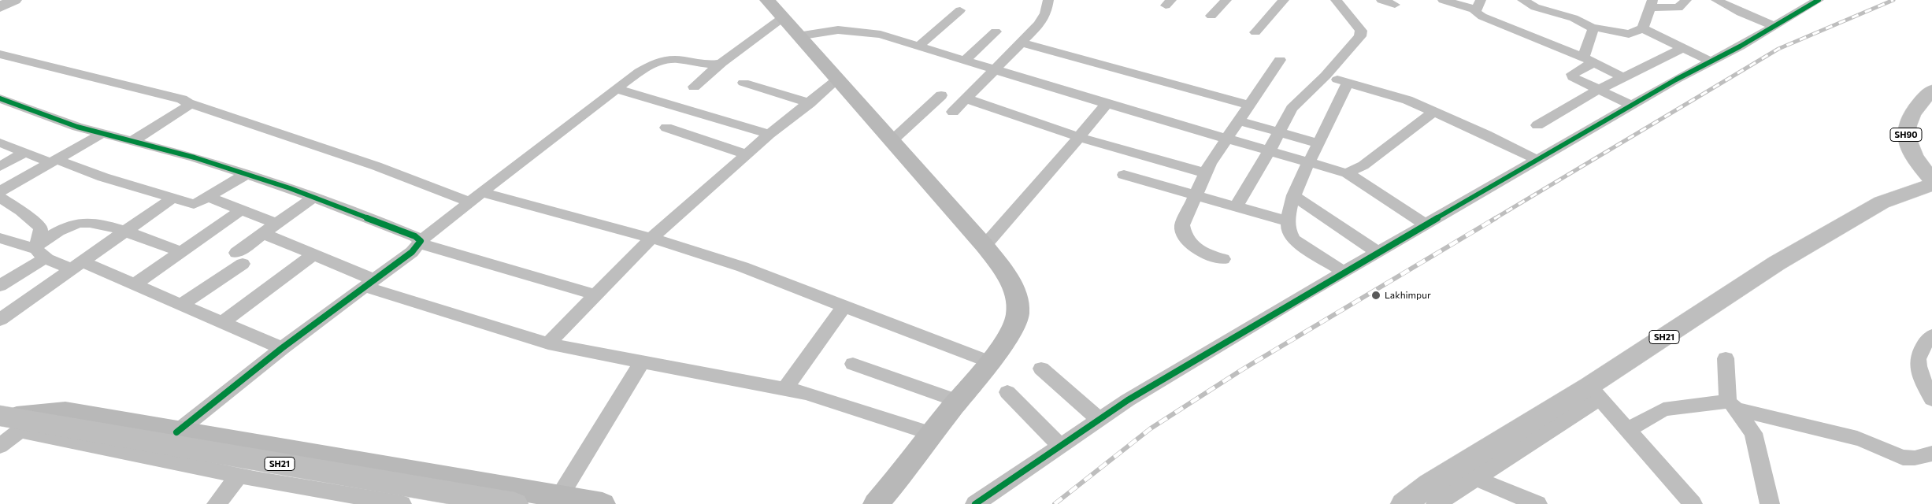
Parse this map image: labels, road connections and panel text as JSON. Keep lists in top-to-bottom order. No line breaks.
{"streets":{"main road":["SH90","SH21"]},"places":["Lakhimpur"]}
